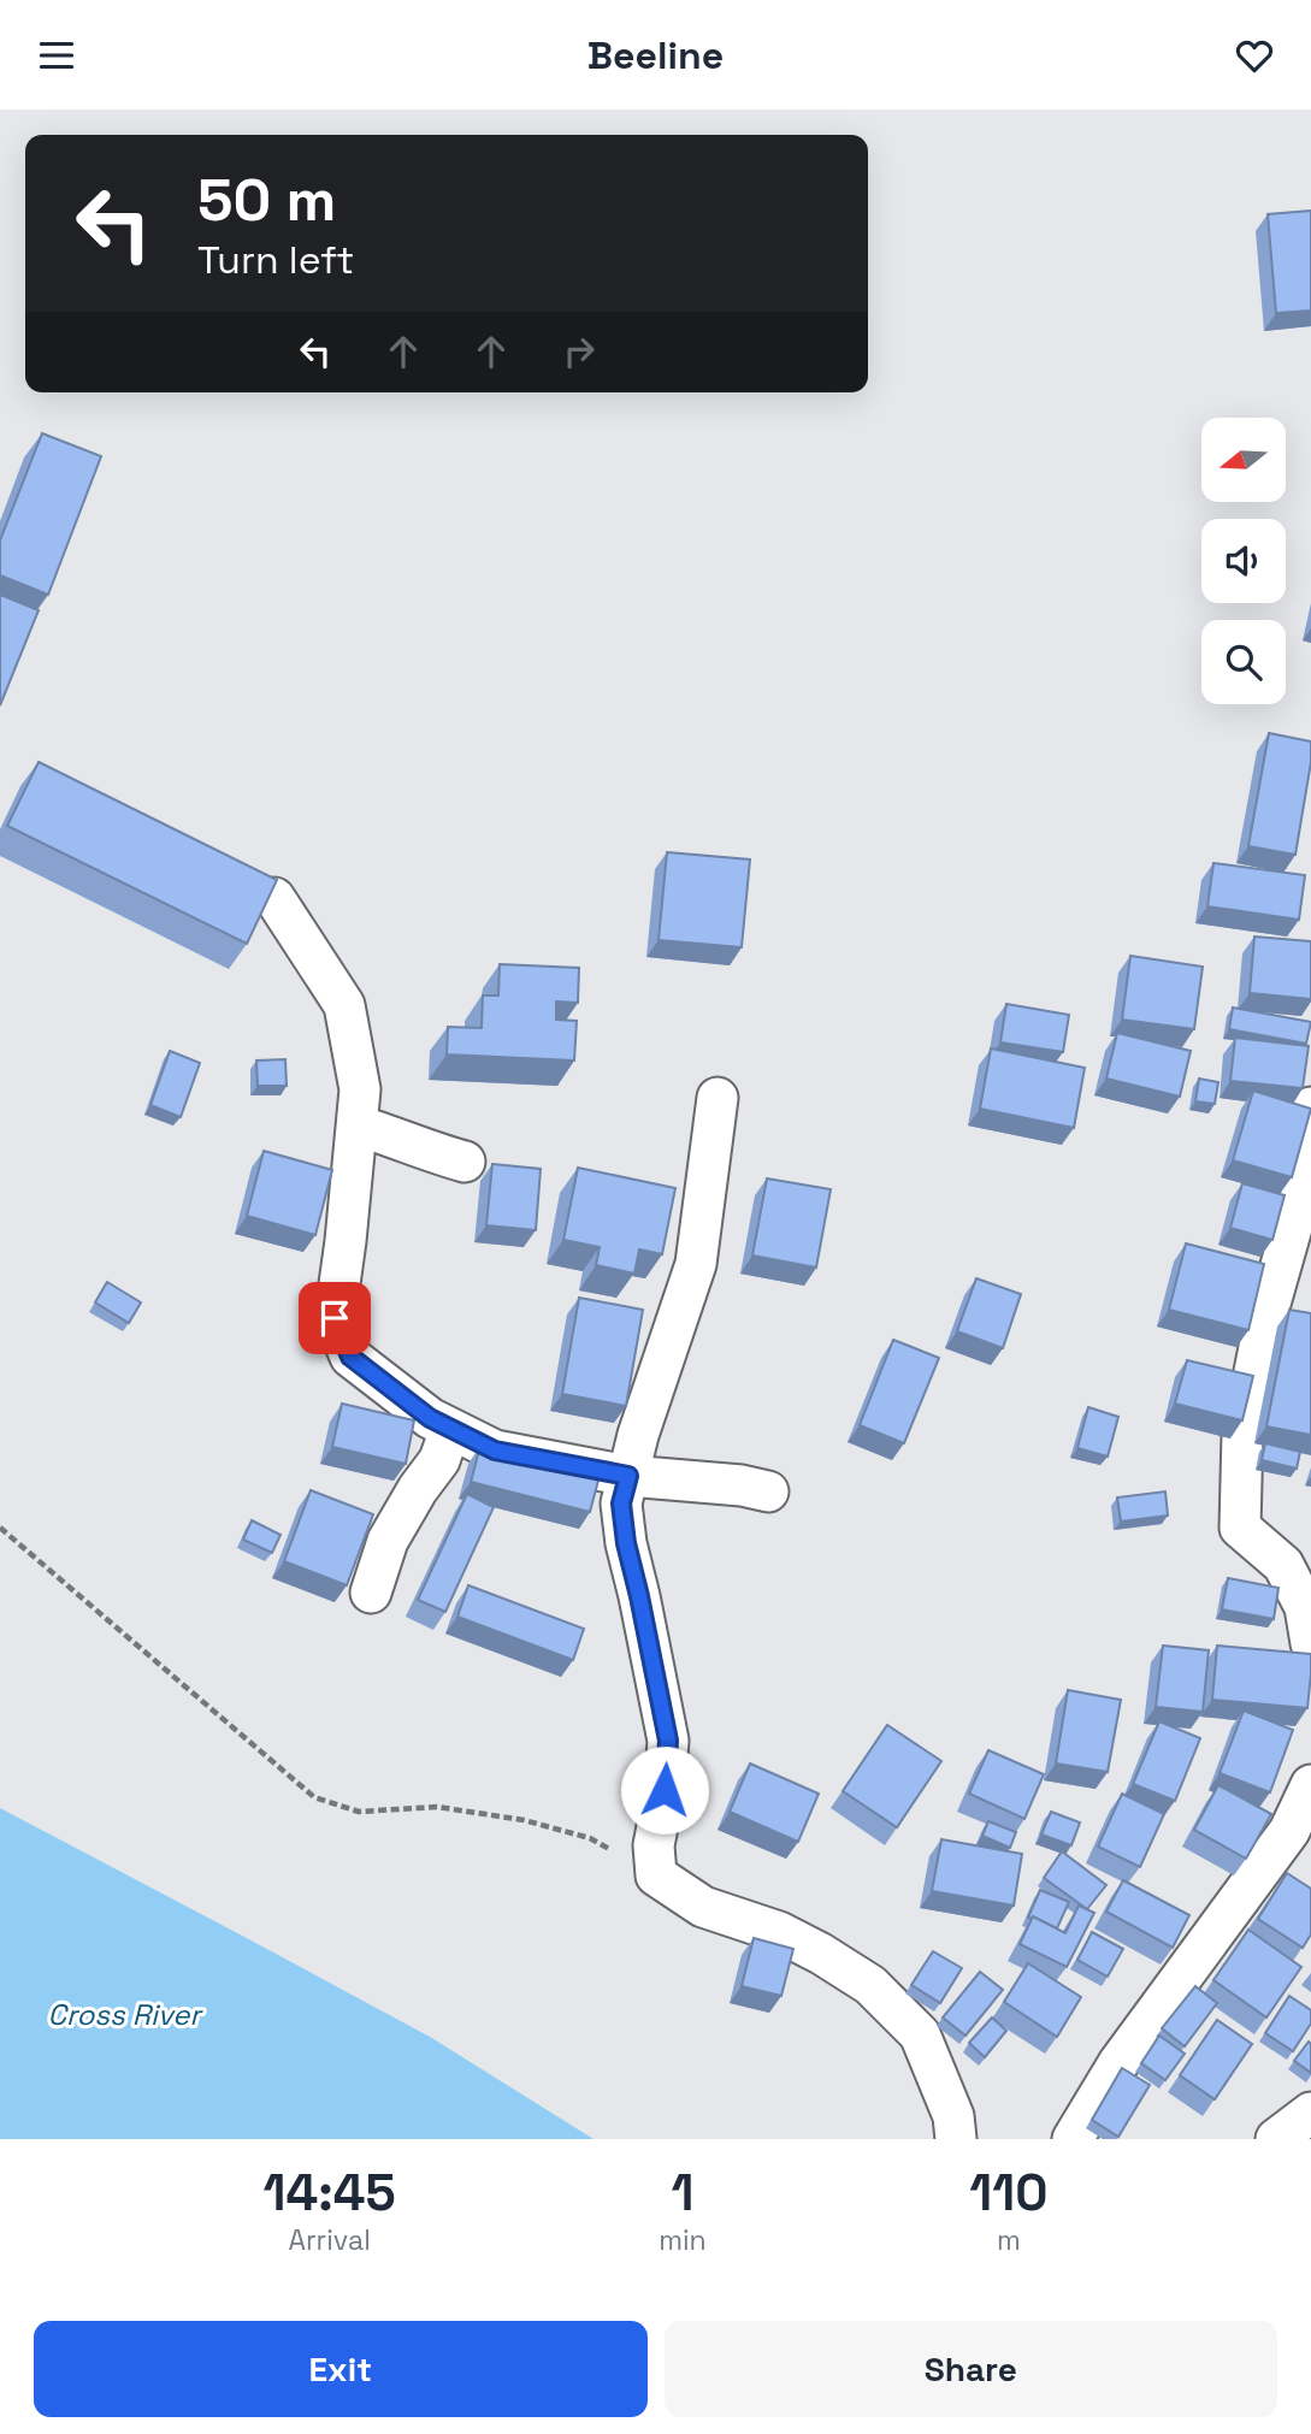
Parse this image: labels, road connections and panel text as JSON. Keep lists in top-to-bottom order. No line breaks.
{"water":["Cross River"],"north":"left","page":{"header":"Beeline","turn":["50 m","Turn left"],"eta":["14:45","Arrival","1","min","110","m"],"buttons":["Exit","Share"]}}
